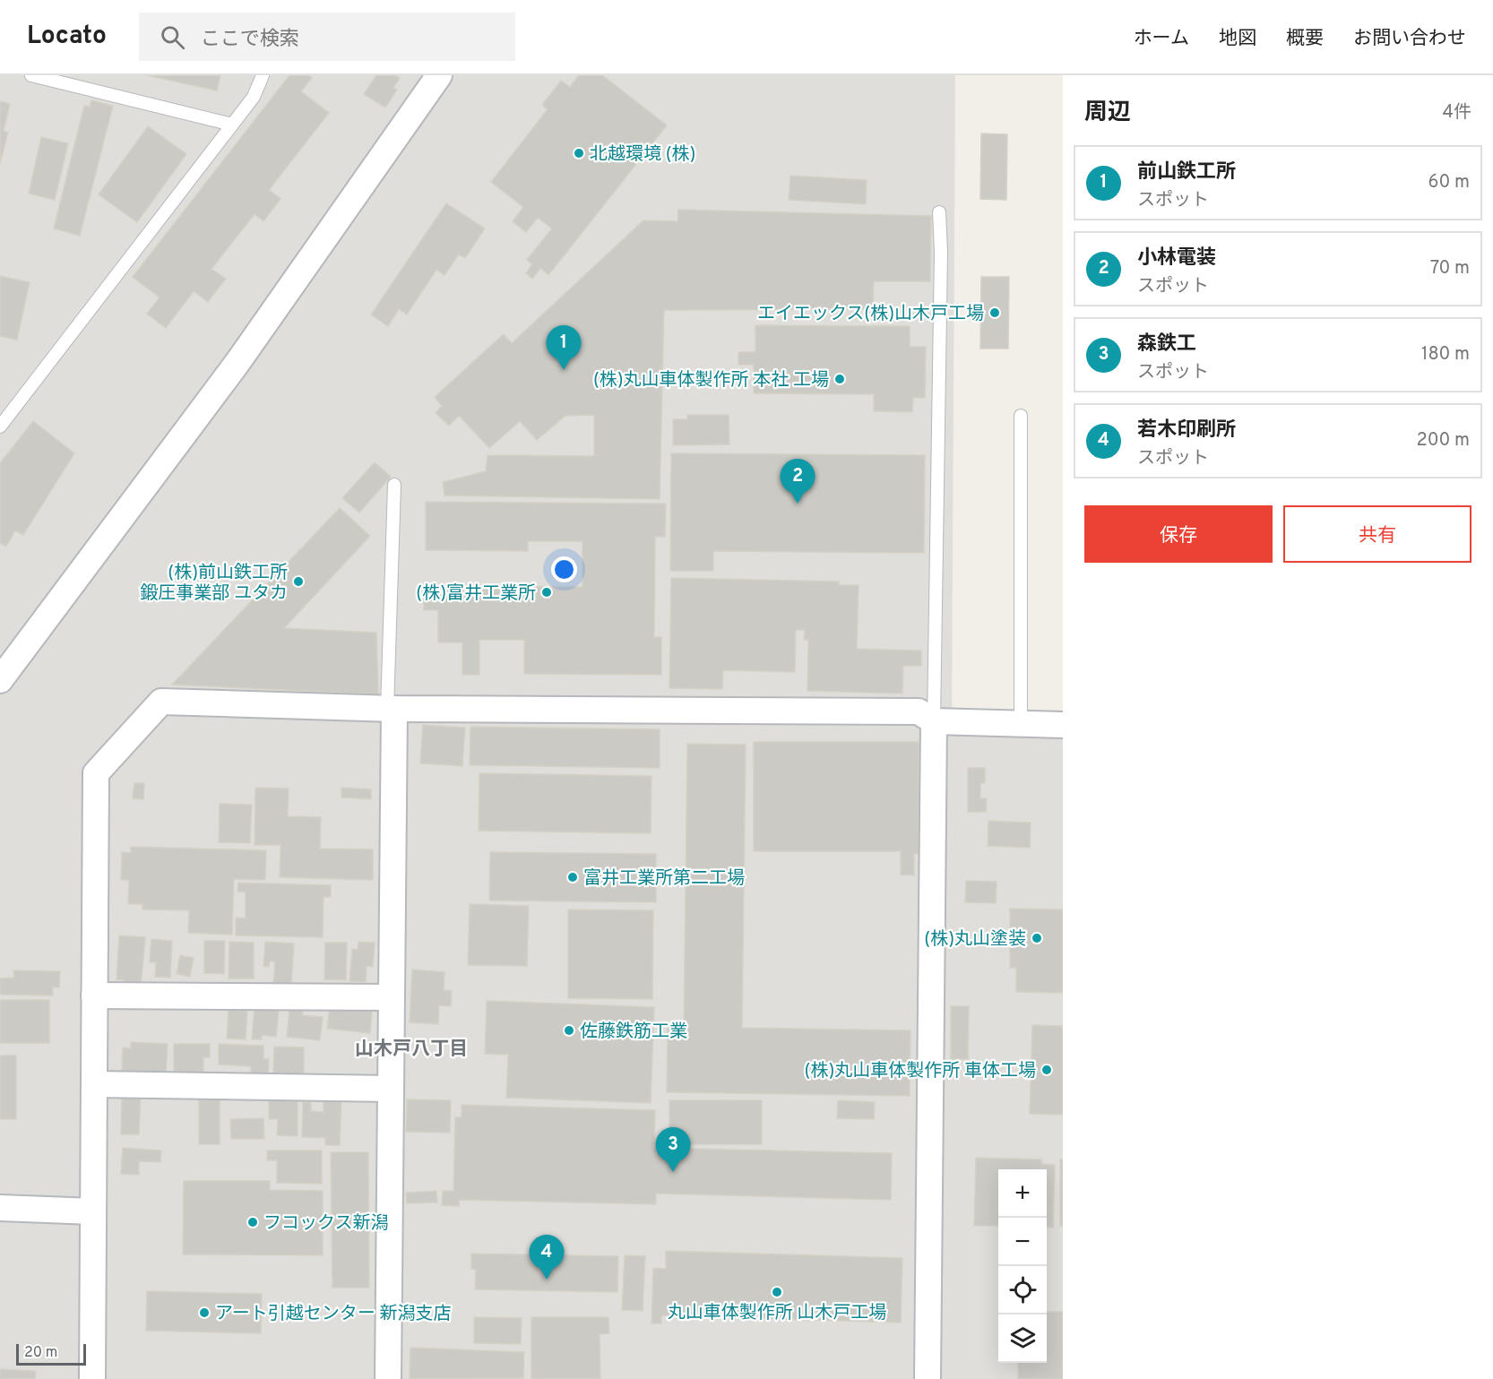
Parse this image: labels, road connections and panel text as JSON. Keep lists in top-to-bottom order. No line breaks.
{"districts":["山木戸八丁目"],"places":["北越環境 (株)","エイエックス(株)山木戸工場","(株)丸山車体製作所 本社 工場","(株)前山鉄工所 鍛圧事業部 ユタカ","(株)富井工業所","富井工業所第二工場","(株)丸山塗装","佐藤鉄筋工業","(株)丸山車体製作所 車体工場","フコックス新潟","丸山車体製作所 山木戸工場","アート引越センター 新潟支店"],"scale_bar":"20 m","page":{"header":"Locato","search":"ここで検索","nav":["ホーム","地図","概要","お問い合わせ"],"heading":["周辺","4件"],"list":[{"mark":"1","name":"前山鉄工所","note":"スポット","value":"60 m"},{"mark":"2","name":"小林電装","note":"スポット","value":"70 m"},{"mark":"3","name":"森鉄工","note":"スポット","value":"180 m"},{"mark":"4","name":"若木印刷所","note":"スポット","value":"200 m"}],"pins":["1","2","3","4"],"buttons":["保存","共有"],"map_buttons":["+","−"],"scale":"20 m"}}
